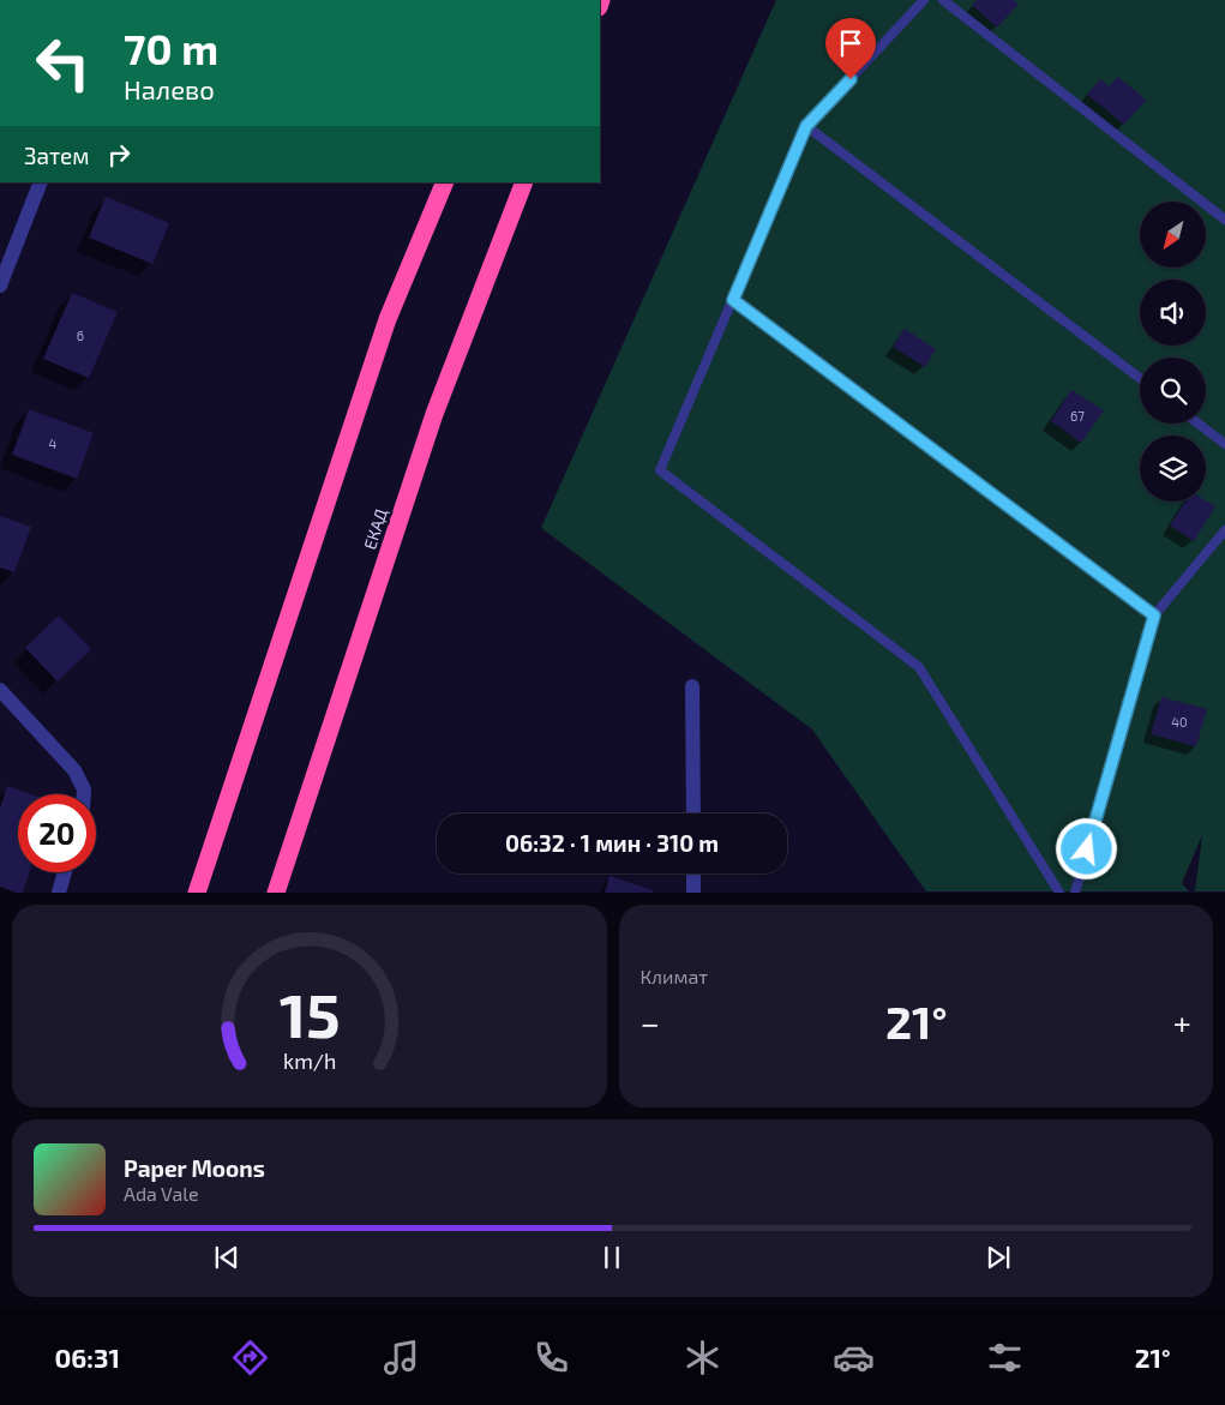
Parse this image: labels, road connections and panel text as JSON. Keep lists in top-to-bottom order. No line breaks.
{"streets":{"highway":["ЕКАД"]},"house_numbers":["6","67","4","40"],"north":"bottom left","page":{"turn":["70 m","Налево"],"then":"Затем","limit":"20","trip":"06:32 · 1 мин · 310 m","tile":"Климат","heat":["−","21°","+"],"song":["Paper Moons","Ada Vale"],"tabs":["06:31","21°"],"gauge":["15","km/h"]}}
